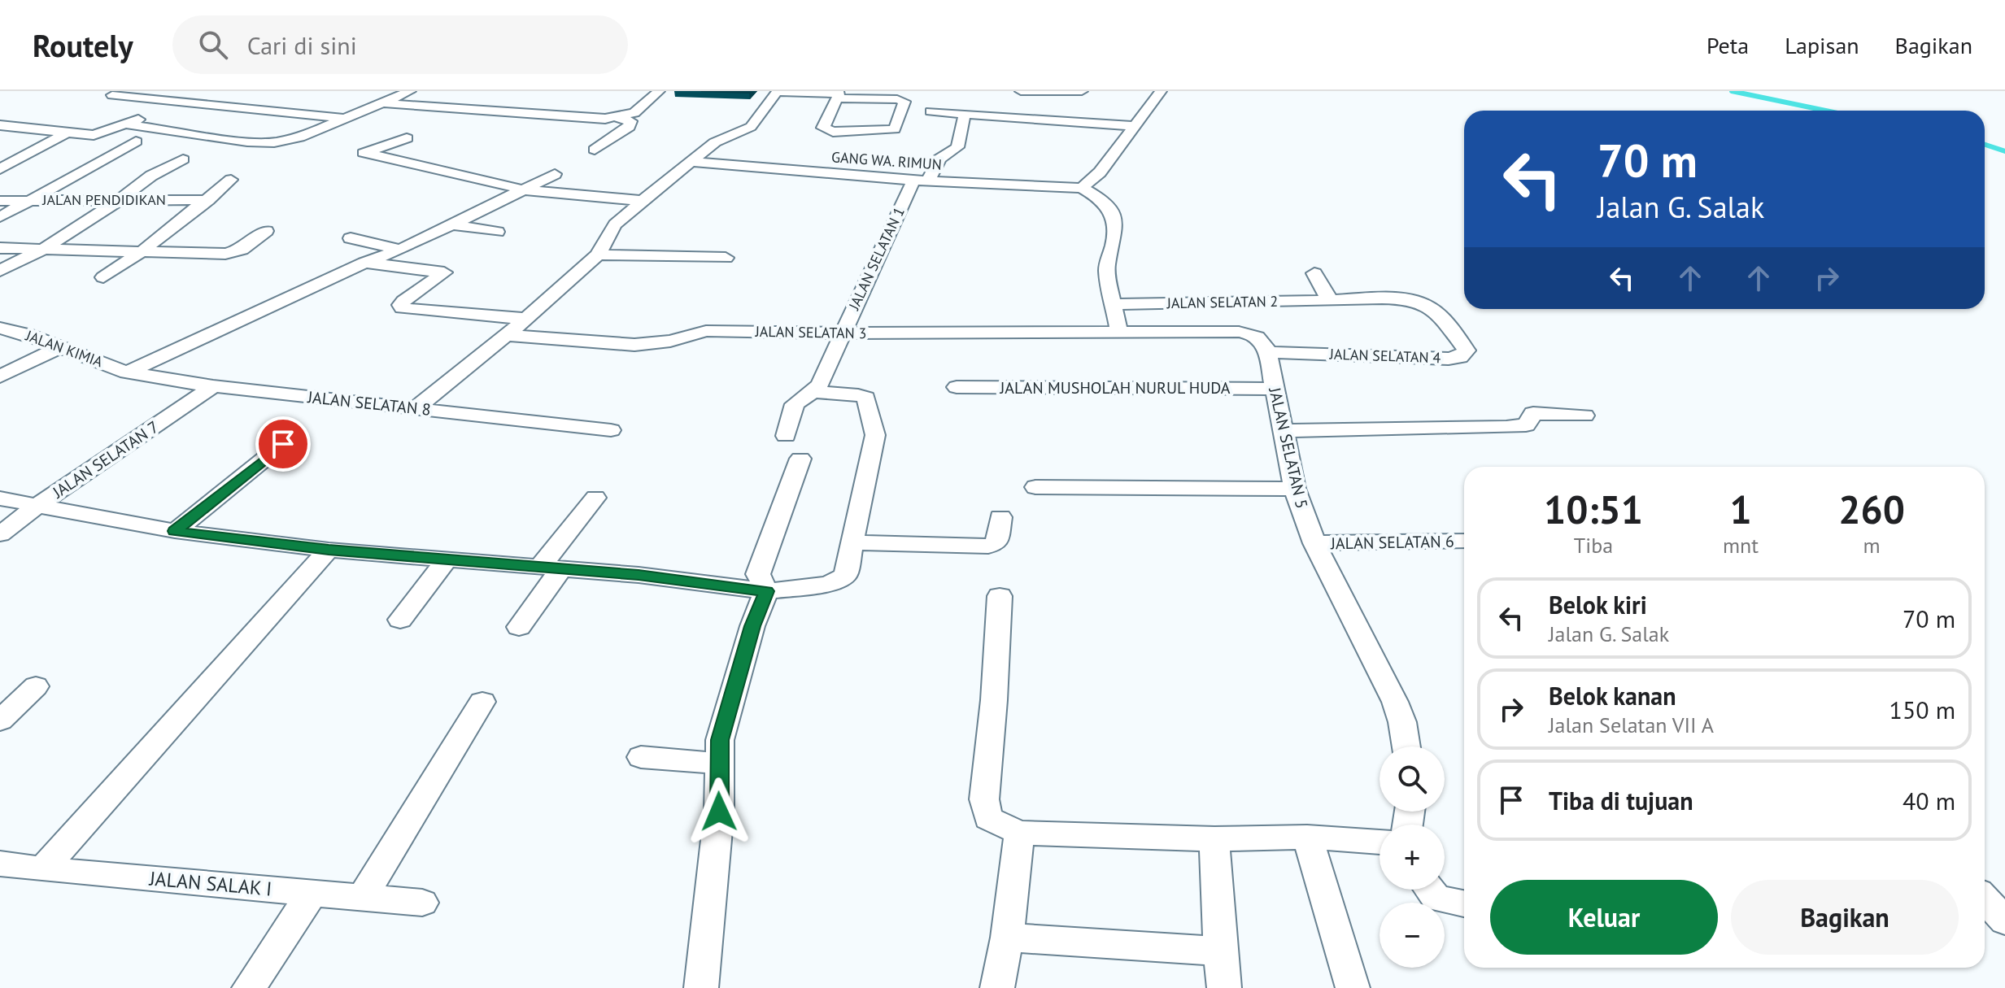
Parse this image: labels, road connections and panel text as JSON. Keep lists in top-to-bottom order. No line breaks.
{"streets":{"street":["GANG WA. RIMUN","JALAN PENDIDIKAN","JALAN SELATAN 1","JALAN SELATAN 2","JALAN SELATAN 3","JALAN KIMIA","JALAN SELATAN 4","JALAN MUSHOLAH NURUL HUDA","JALAN SELATAN 8","JALAN SELATAN 5","JALAN SELATAN 7","JALAN SELATAN 6","JALAN SALAK I"]},"crossings":[["GANG WA. RIMUN","JALAN SELATAN 1"],["JALAN SELATAN 1","JALAN SELATAN 3"],["JALAN SELATAN 2","JALAN SELATAN 4"],["JALAN KIMIA","JALAN SELATAN 8"],["JALAN SELATAN 4","JALAN SELATAN 5"],["JALAN MUSHOLAH NURUL HUDA","JALAN SELATAN 5"],["JALAN SELATAN 8","JALAN SELATAN 7"],["JALAN SELATAN 5","JALAN SELATAN 6"]],"page":{"header":"Routely","search":"Cari di sini","nav":["Peta","Lapisan","Bagikan"],"turn":["70 m","Jalan G. Salak"],"eta":["10:51","Tiba","1","mnt","260","m"],"list":[{"name":"Belok kiri","note":"Jalan G. Salak","value":"70 m"},{"name":"Belok kanan","note":"Jalan Selatan VII A","value":"150 m"},{"name":"Tiba di tujuan","value":"40 m"}],"map_buttons":["+","−"],"buttons":["Keluar","Bagikan"]}}
